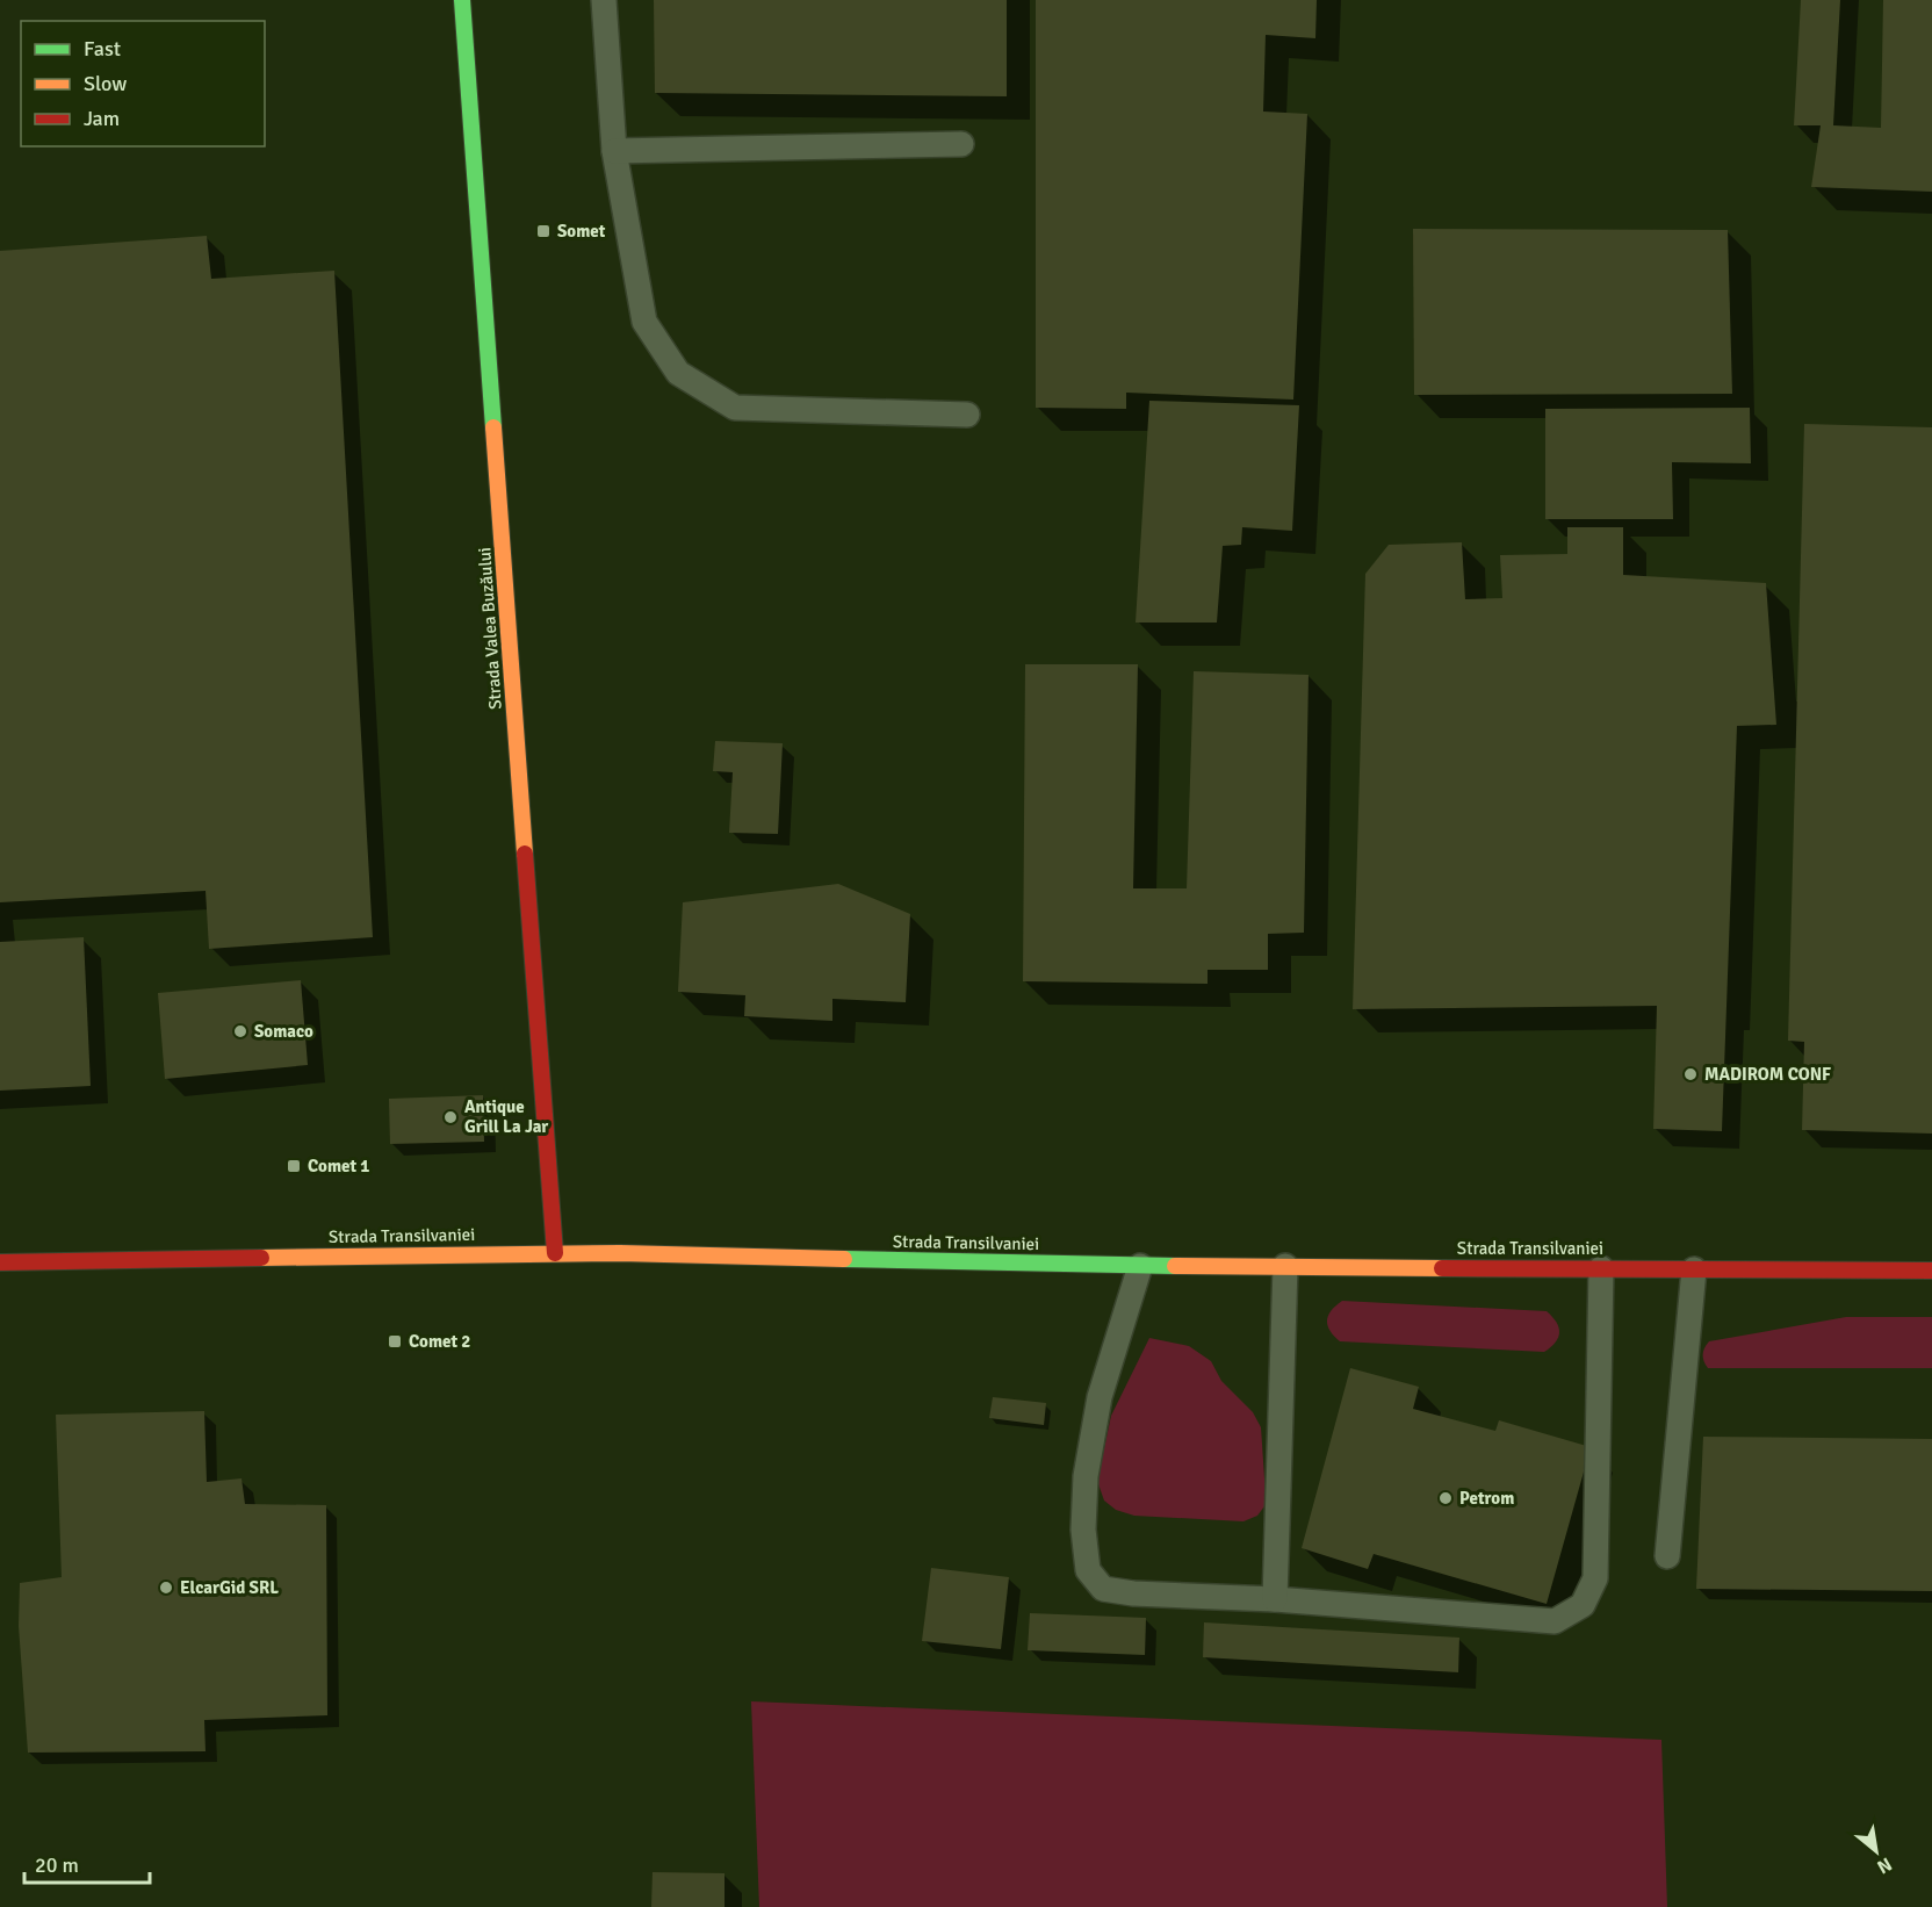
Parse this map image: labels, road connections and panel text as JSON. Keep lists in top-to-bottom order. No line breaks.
{"streets":{"main road":["Strada Valea Buzăului","Strada Transilvaniei"]},"crossings":[["Strada Valea Buzăului","Strada Transilvaniei"]],"places":{"transit":["Somet","Comet 1","Comet 2"],"other":["Somaco","MADIROM CONF","Antique Grill La Jar","Petrom","ElcarGid SRL"]},"legend":["Fast","Slow","Jam"],"scale_bar":"20 m","north":"bottom right"}
